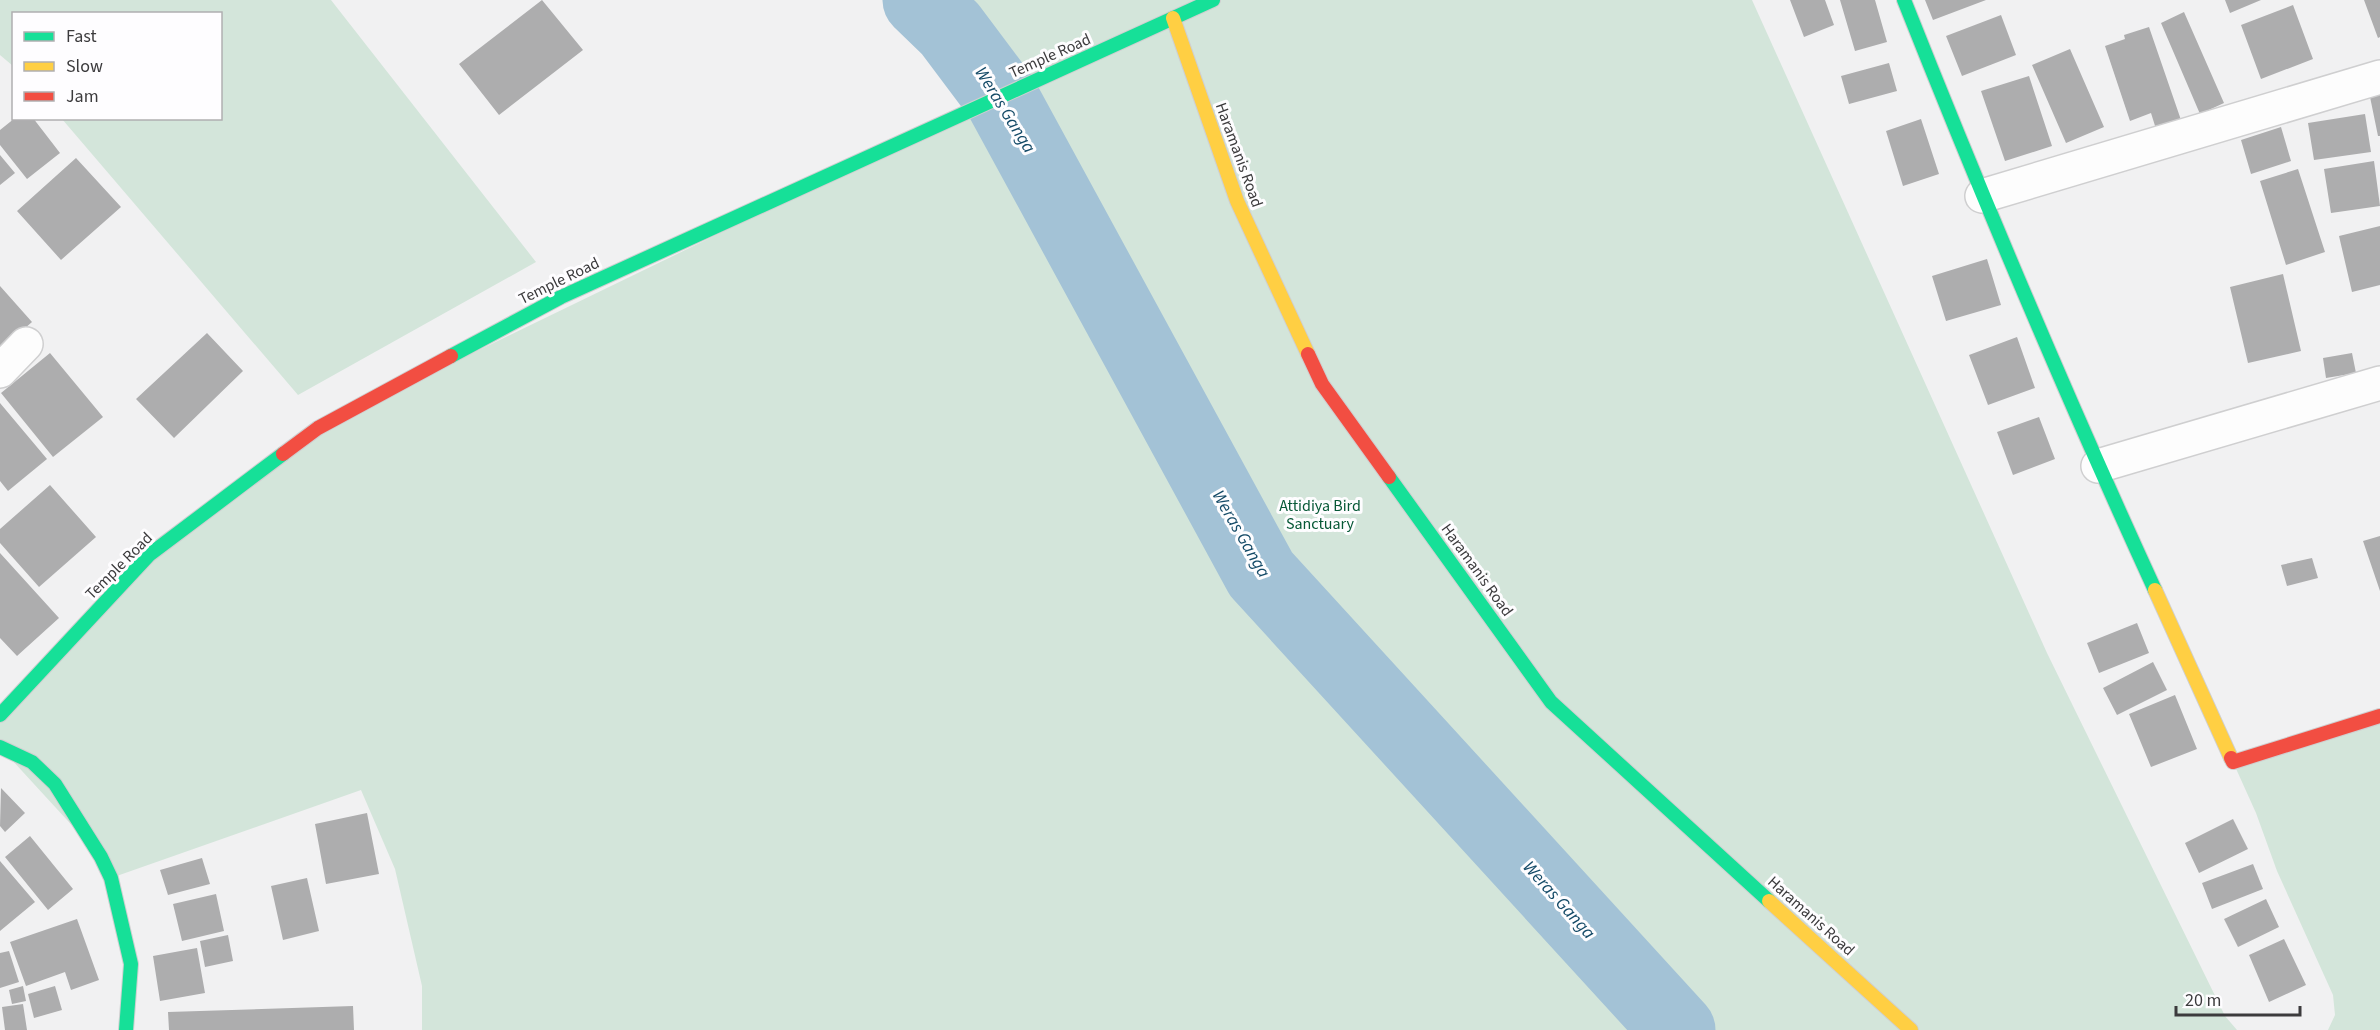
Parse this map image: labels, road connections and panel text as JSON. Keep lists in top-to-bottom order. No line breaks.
{"streets":{"street":["Temple Road","Haramanis Road"]},"crossings":[["Temple Road","Haramanis Road"]],"water":["Weras Ganga"],"parks":["Attidiya Bird Sanctuary"],"legend":["Fast","Slow","Jam"],"scale_bar":"20 m"}
